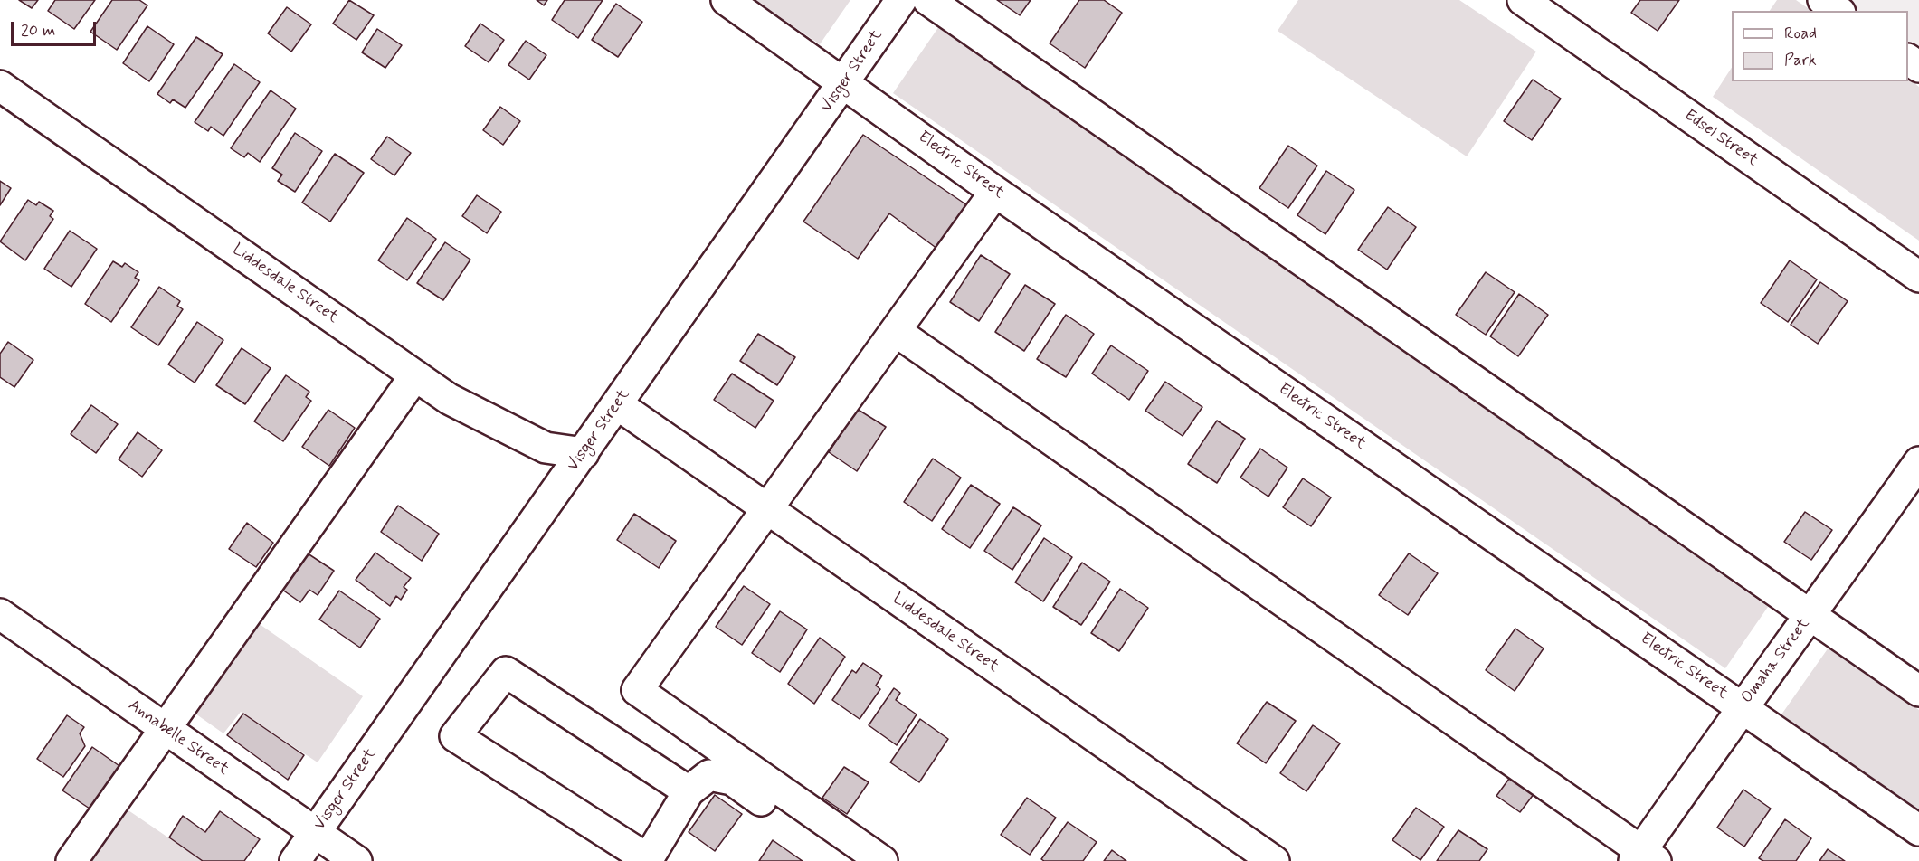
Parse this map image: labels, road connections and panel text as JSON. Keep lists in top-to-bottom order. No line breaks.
{"streets":{"street":["Visger Street","Edsel Street","Electric Street","Liddesdale Street","Omaha Street","Annabelle Street"]},"crossings":[["Visger Street","Electric Street"],["Visger Street","Liddesdale Street"],["Visger Street","Annabelle Street"],["Electric Street","Omaha Street"]],"legend":["Road","Park"],"scale_bar":"20 m"}
